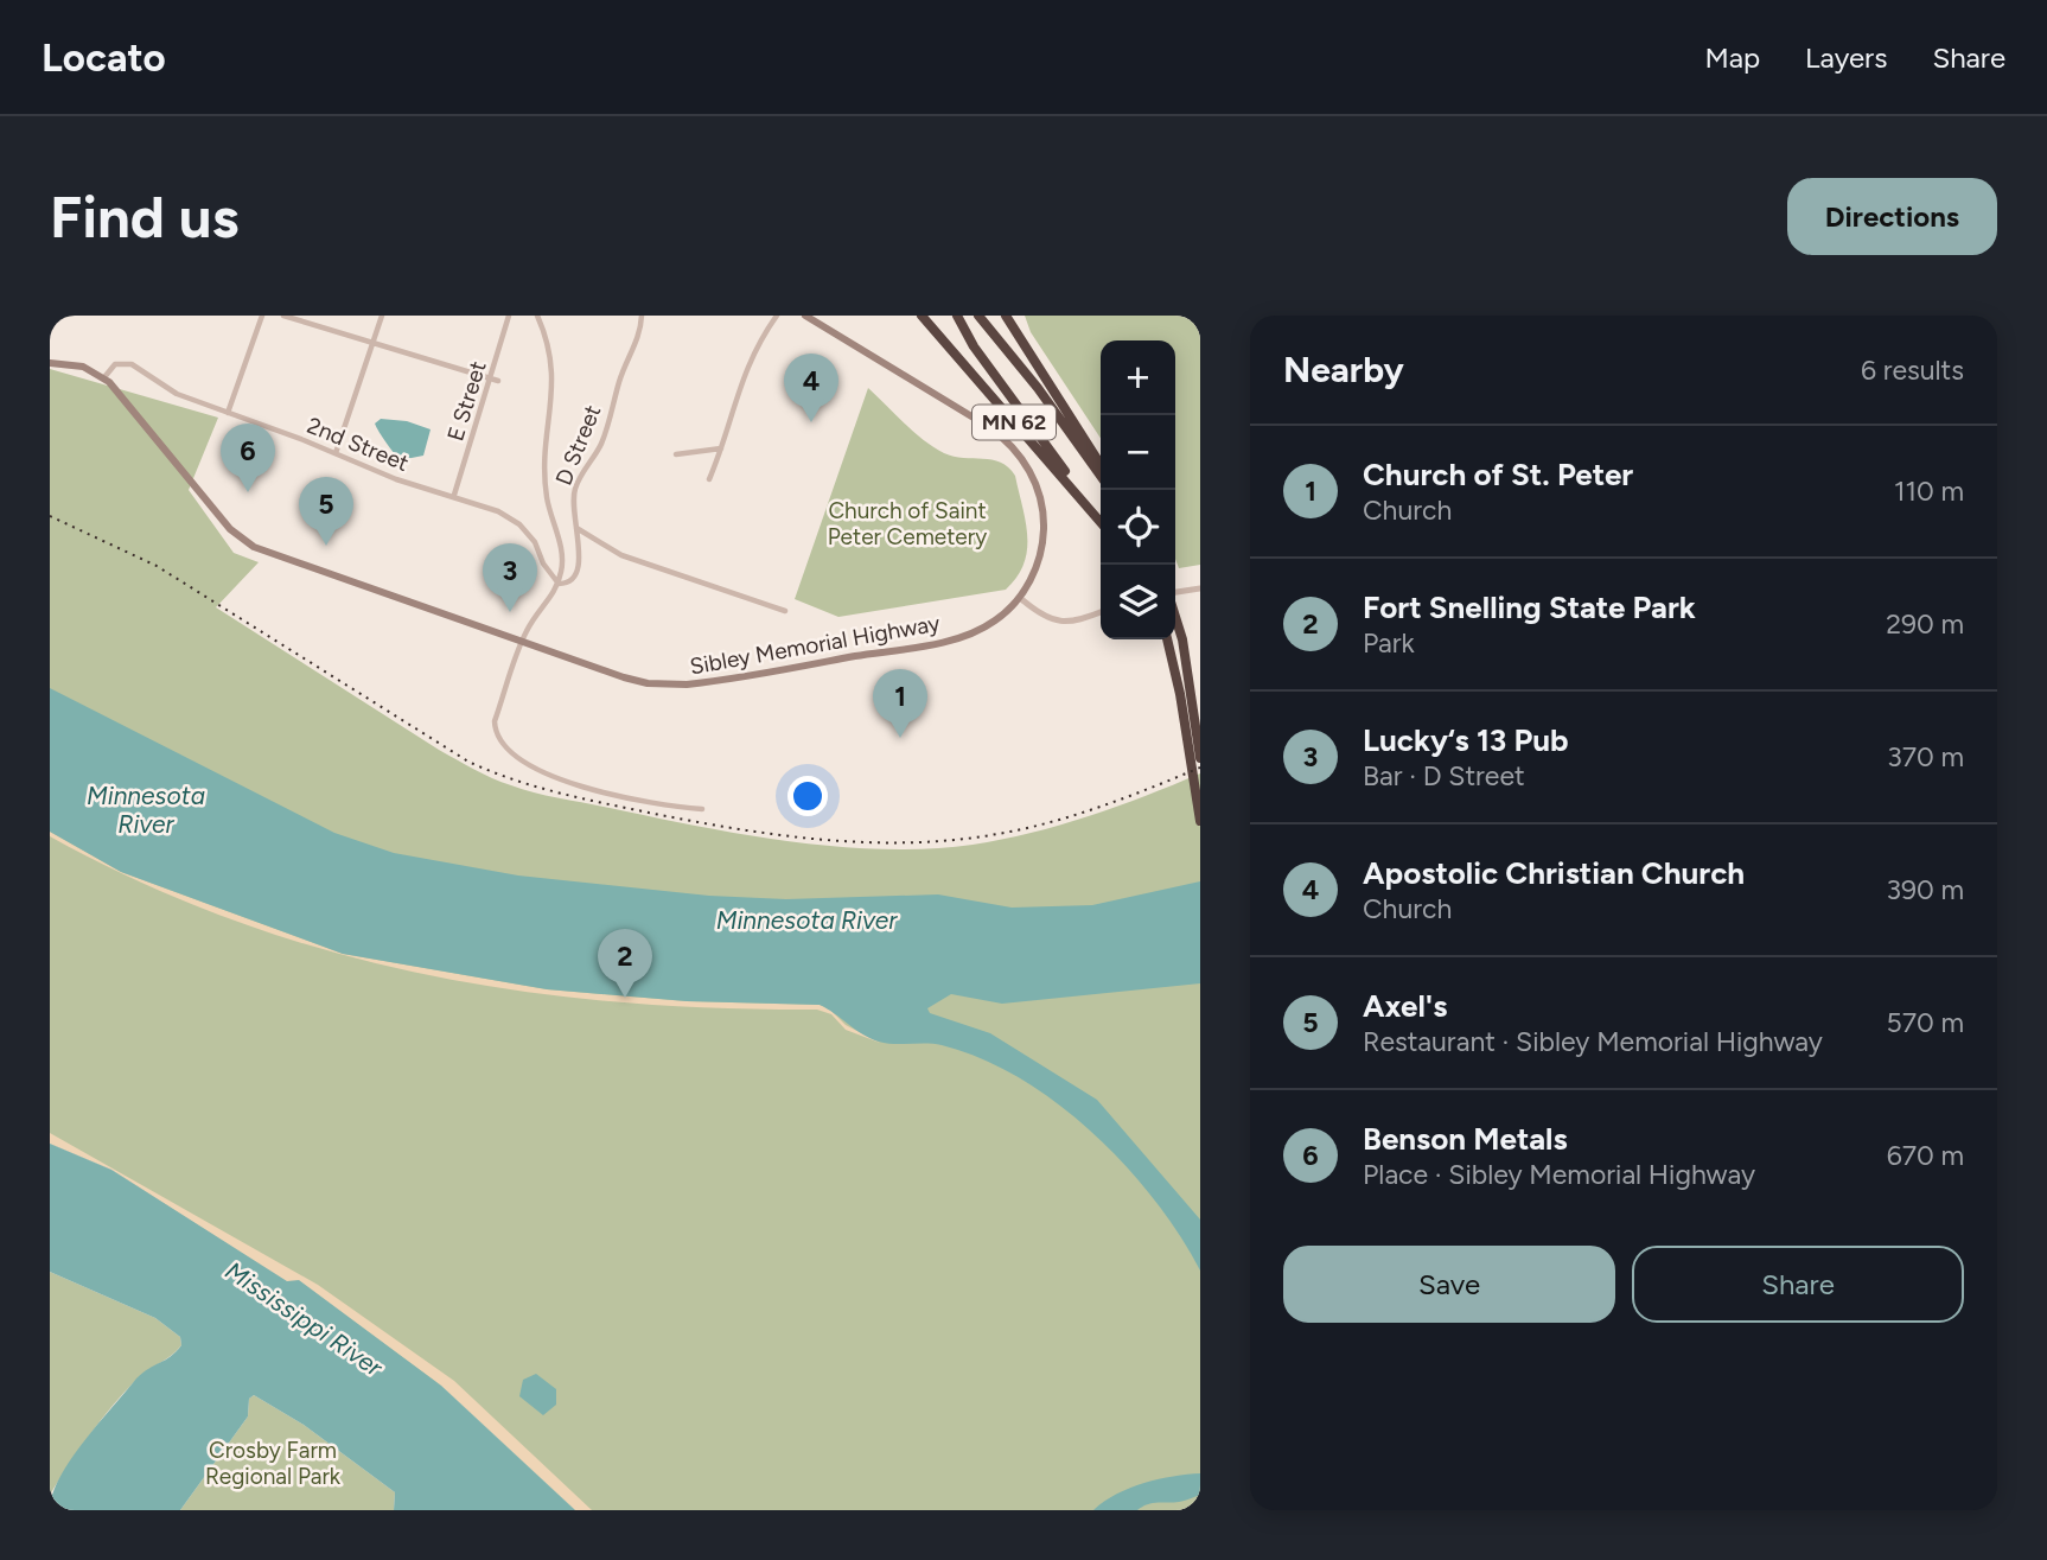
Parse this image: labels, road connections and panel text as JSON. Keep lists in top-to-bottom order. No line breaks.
{"streets":{"highway":["MN 62"],"main road":["Sibley Memorial Highway"],"street":["E Street","2nd Street","D Street"]},"crossings":[["E Street","2nd Street"],["2nd Street","D Street"],["2nd Street","Sibley Memorial Highway"],["D Street","Sibley Memorial Highway"]],"water":["Minnesota River","Mississippi River"],"parks":["Church of Saint Peter Cemetery","Crosby Farm Regional Park"],"page":{"header":"Locato","nav":["Map","Layers","Share"],"buttons":["Directions",["Save","Share"]],"title":"Find us","heading":["Nearby","6 results"],"map_buttons":["+","−"],"pins":["4","6","5","3","1","2"],"list":[{"mark":"1","name":"Church of St. Peter","note":"Church","value":"110 m"},{"mark":"2","name":"Fort Snelling State Park","note":"Park","value":"290 m"},{"mark":"3","name":"Lucky‘s 13 Pub","note":"Bar · D Street","value":"370 m"},{"mark":"4","name":"Apostolic Christian Church","note":"Church","value":"390 m"},{"mark":"5","name":"Axel's","note":"Restaurant · Sibley Memorial Highway","value":"570 m"},{"mark":"6","name":"Benson Metals","note":"Place · Sibley Memorial Highway","value":"670 m"}]}}
